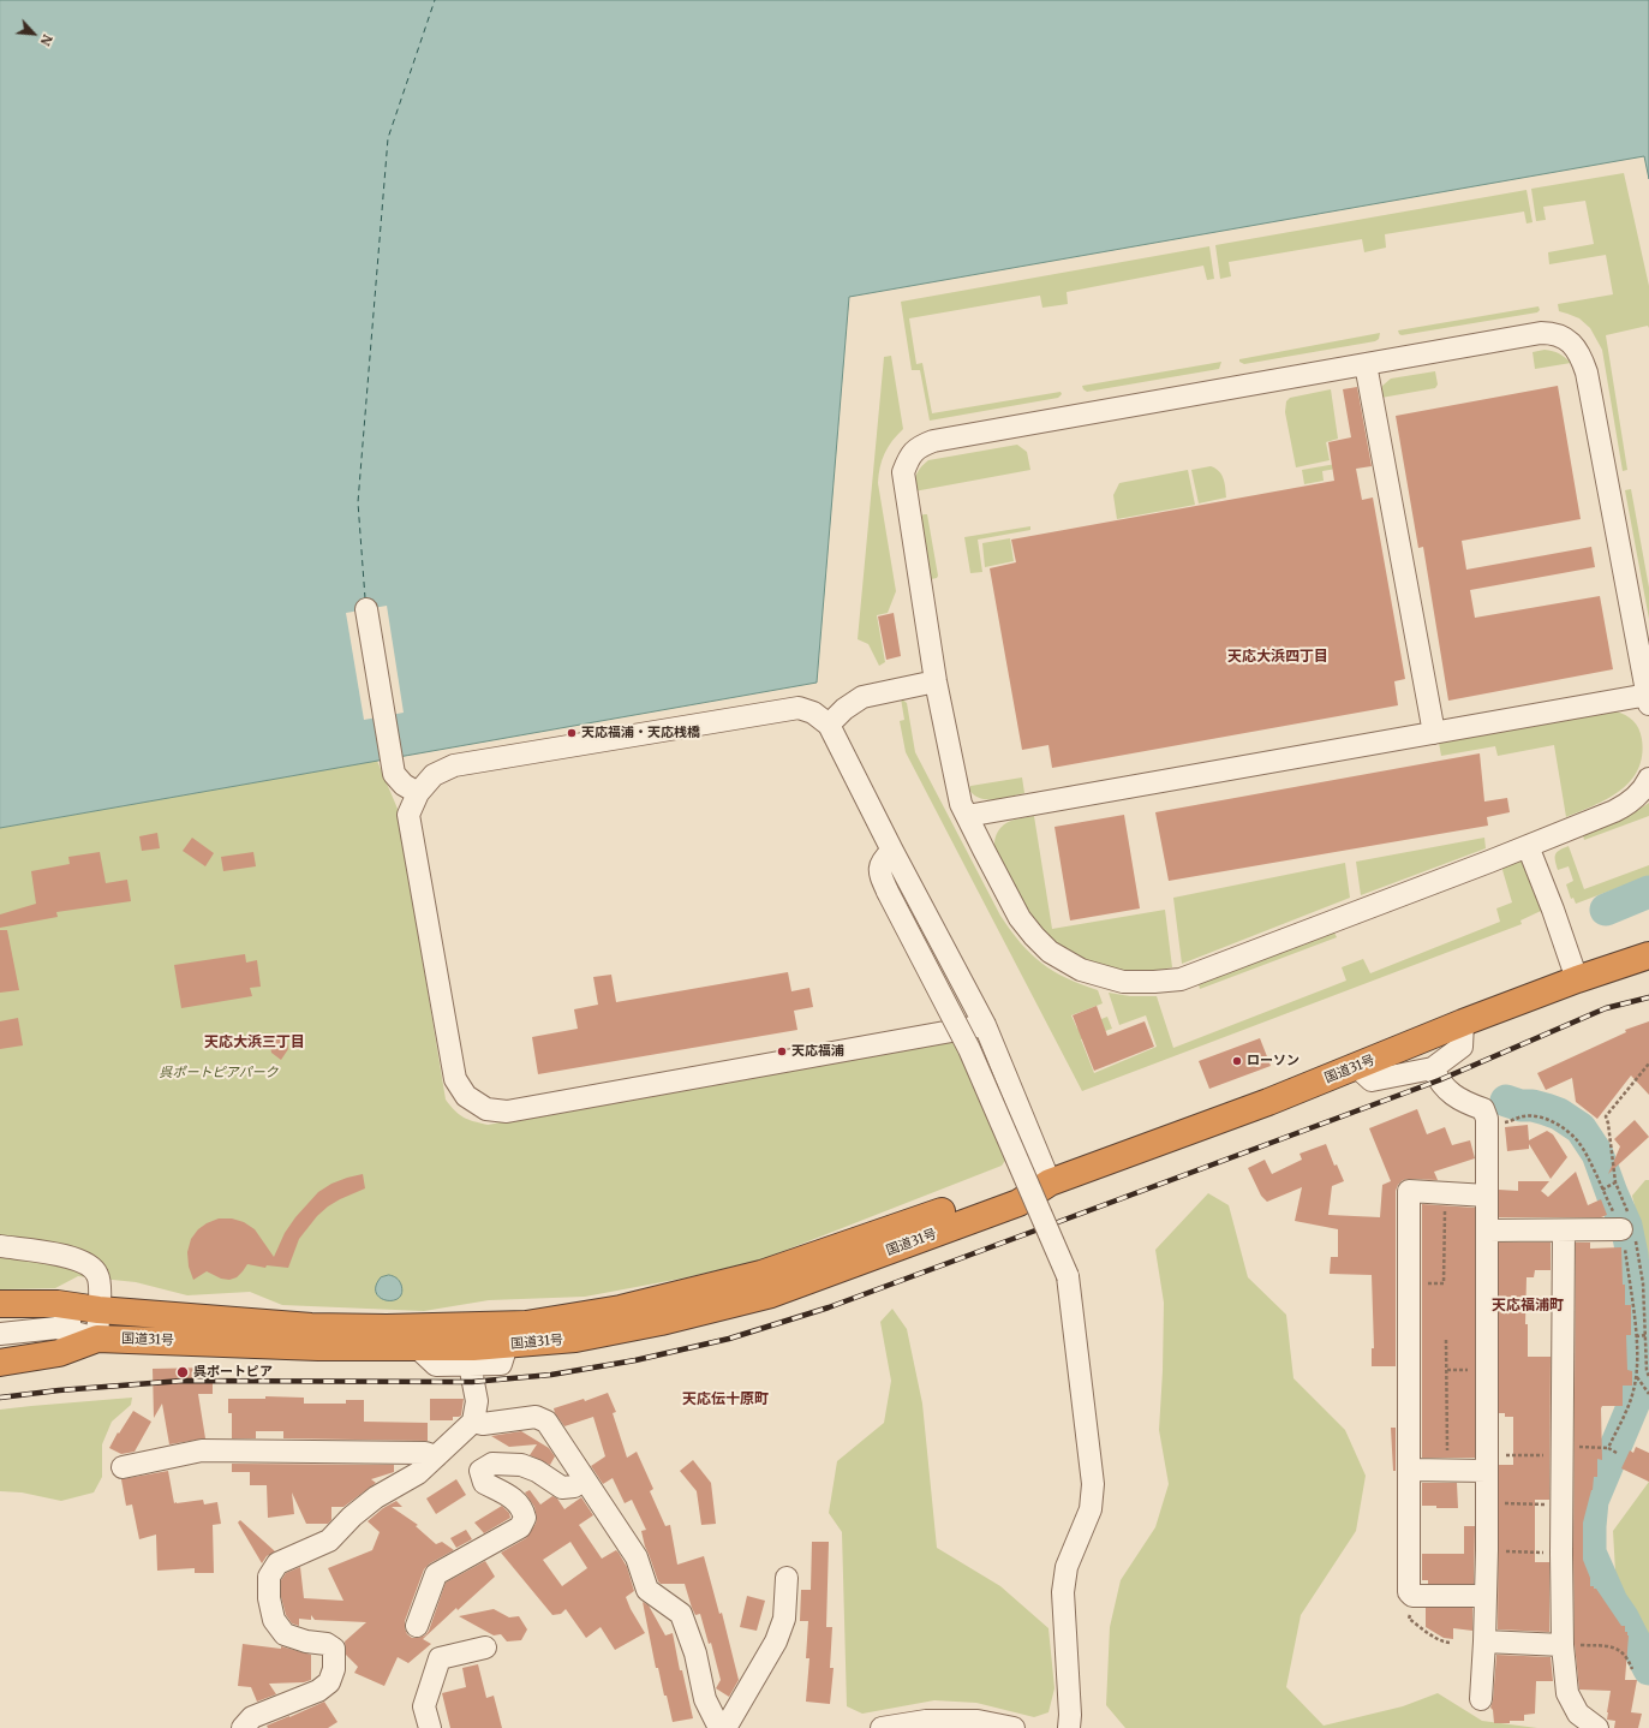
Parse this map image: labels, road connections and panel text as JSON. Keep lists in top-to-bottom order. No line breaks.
{"streets":{"highway":["国道31号"]},"districts":["天応大浜四丁目","天応大浜三丁目","天応福浦町","天応伝十原町"],"parks":["呉ポートピアパーク"],"places":["天応福浦・天応桟橋","天応福浦","ローソン","呉ポートピア"],"north":"bottom right"}
